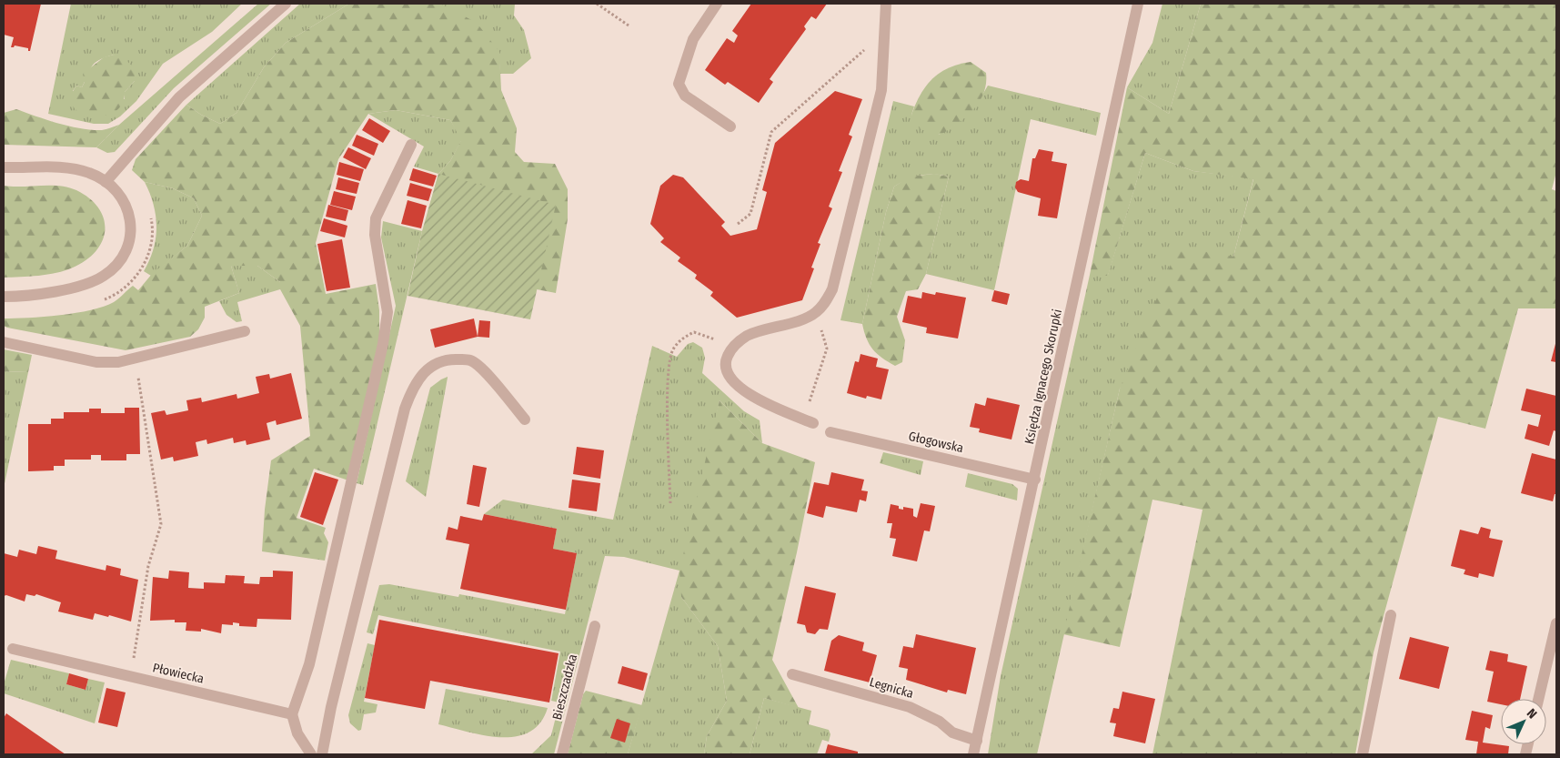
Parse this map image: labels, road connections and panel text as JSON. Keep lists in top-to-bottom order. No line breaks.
{"streets":{"street":["Księdza Ignacego Skorupki","Głogowska","Płowiecka","Bieszczadzka","Legnicka"]},"crossings":[["Księdza Ignacego Skorupki","Głogowska"],["Księdza Ignacego Skorupki","Legnicka"]],"north":"top right"}
